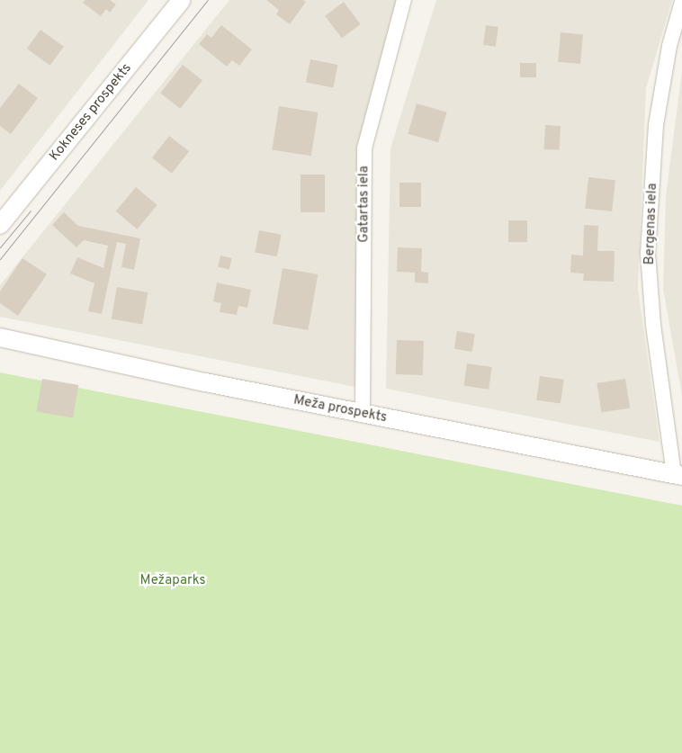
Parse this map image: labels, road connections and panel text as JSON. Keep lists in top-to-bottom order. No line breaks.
{"streets":{"street":["Kokneses prospekts","Gatartas iela","Bergenas iela","Meža prospekts"]},"crossings":[["Gatartas iela","Meža prospekts"],["Bergenas iela","Meža prospekts"]],"parks":["Mežaparks"]}
